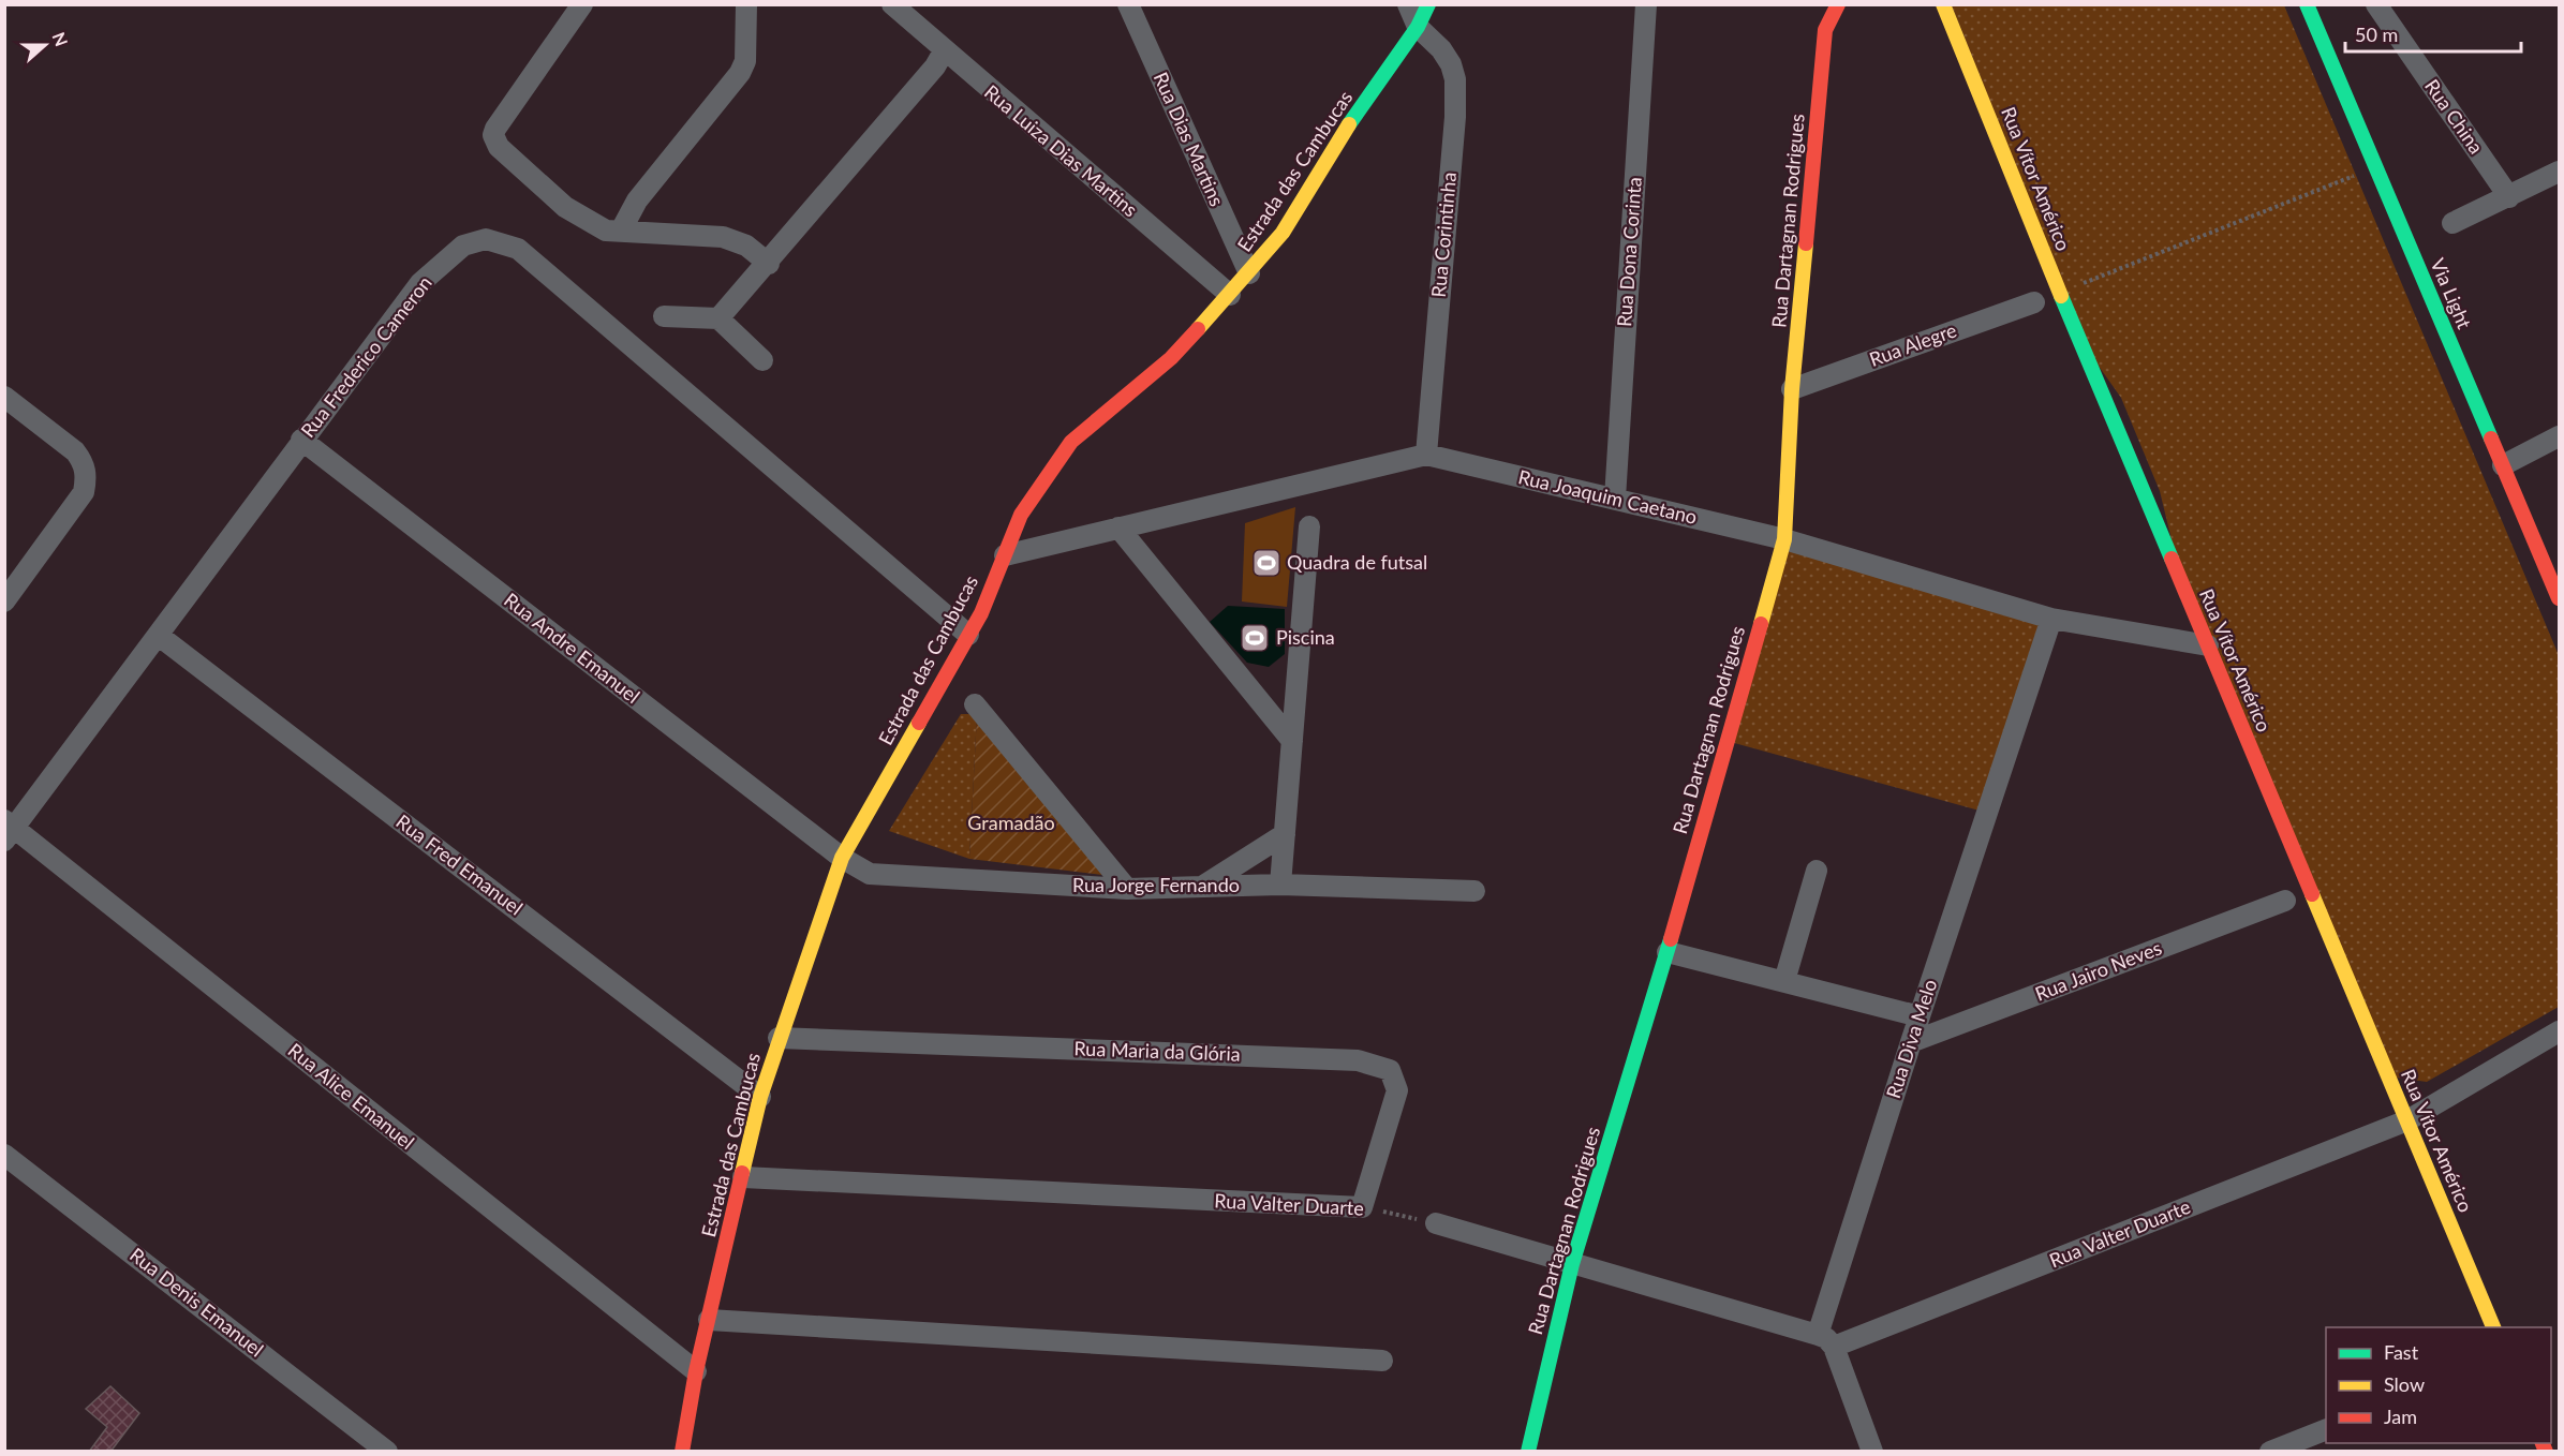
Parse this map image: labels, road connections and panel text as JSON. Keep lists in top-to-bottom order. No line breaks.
{"streets":{"street":["Rua China","Rua Dias Martins","Rua Luiza Dias Martins","Estrada das Cambucas","Rua Vítor Américo","Rua Dartagnan Rodrigues","Rua Corintinha","Rua Dona Corinta","Via Light","Rua Alegre","Rua Frederico Cameron","Rua Joaquim Caetano","Rua Andre Emanuel","Rua Fred Emanuel","Rua Jorge Fernando","Rua Jairo Neves","Rua Diva Melo","Rua Maria da Glória","Rua Alice Emanuel","Rua Valter Duarte","Rua Denis Emanuel"]},"crossings":[["Rua Dias Martins","Estrada das Cambucas"],["Rua Luiza Dias Martins","Estrada das Cambucas"],["Estrada das Cambucas","Rua Corintinha"],["Estrada das Cambucas","Rua Frederico Cameron"],["Estrada das Cambucas","Rua Joaquim Caetano"],["Estrada das Cambucas","Rua Andre Emanuel"],["Estrada das Cambucas","Rua Fred Emanuel"],["Estrada das Cambucas","Rua Jorge Fernando"],["Estrada das Cambucas","Rua Maria da Glória"],["Estrada das Cambucas","Rua Alice Emanuel"],["Estrada das Cambucas","Rua Valter Duarte"],["Rua Vítor Américo","Rua Joaquim Caetano"],["Rua Vítor Américo","Rua Valter Duarte"],["Rua Dartagnan Rodrigues","Rua Alegre"],["Rua Dartagnan Rodrigues","Rua Joaquim Caetano"],["Rua Corintinha","Rua Joaquim Caetano"],["Rua Dona Corinta","Rua Joaquim Caetano"],["Rua Frederico Cameron","Rua Andre Emanuel"],["Rua Frederico Cameron","Rua Fred Emanuel"],["Rua Frederico Cameron","Rua Alice Emanuel"],["Rua Joaquim Caetano","Rua Diva Melo"],["Rua Andre Emanuel","Rua Jorge Fernando"],["Rua Jairo Neves","Rua Diva Melo"],["Rua Diva Melo","Rua Valter Duarte"],["Rua Maria da Glória","Rua Valter Duarte"]],"parks":["Gramadão"],"places":{"sports":["Quadra de futsal","Piscina"]},"legend":["Fast","Slow","Jam"],"scale_bar":"50 m","north":"right"}
